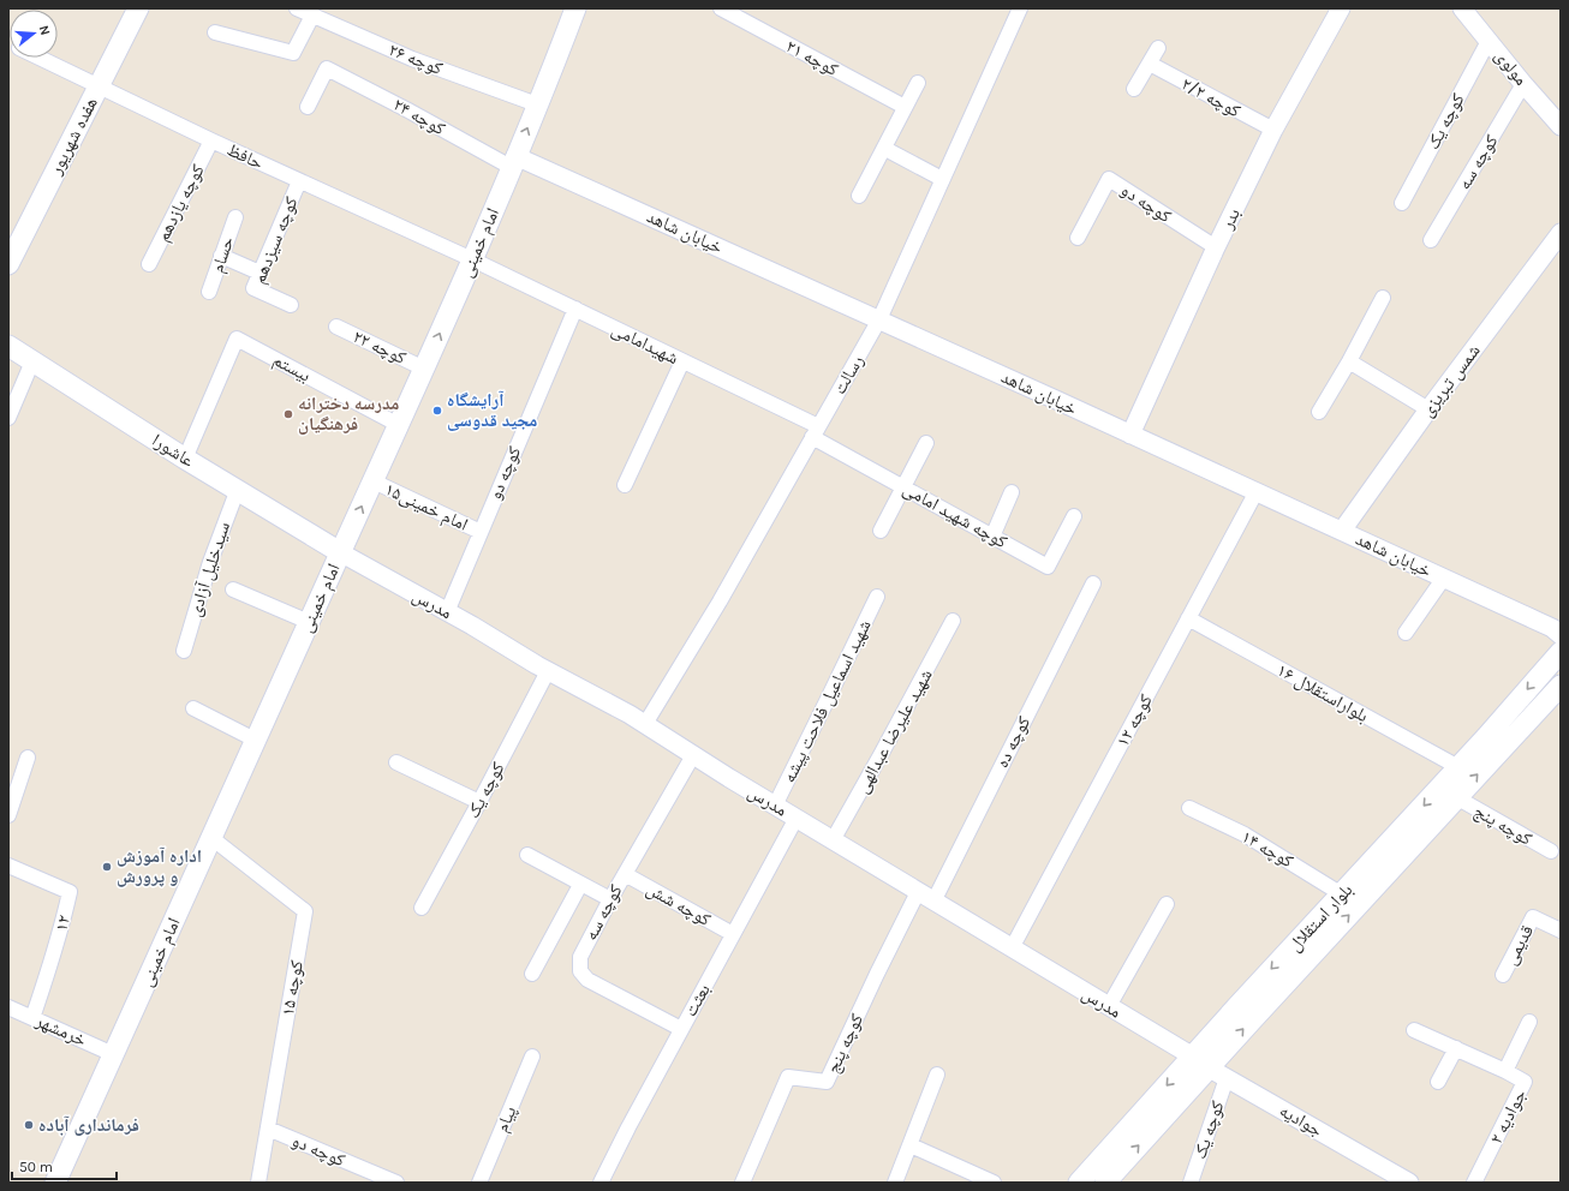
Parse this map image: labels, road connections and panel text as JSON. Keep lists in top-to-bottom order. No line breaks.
{"streets":{"main road":["هفده شهریور","امام خمینی","عاشورا","بلوار استقلال"],"street":["کوچه ۲۱","کوچه ۲۶","مولوی","کوچه ۲/۲","کوچه ۲۴","کوچه یک","حافظ","کوچه سه","کوچه یازدهم","کوچه دو","بدر","خیابان شاهد","کوچه سیزدهم","حسام","شهیدامامی","کوچه ۲۲","بیستم","رسالت","شمس تبریزی","امام خمینی۱۵","کوچه شهید امامی","سیدخلیل آزادی","مدرس","بلواراستقلال ۱۶","شهید اسماعیل فلاحت پیشه","کوچه ۱۲","شهید علیرضا عبدالهی","کوچه ده","کوچه پنج","کوچه ۱۴","کوچه شش","۱۲","قدیمی","کوچه ۱۵","بعثت","خرمشهر","جوادیه ۲","پیام","جوادیه"]},"crossings":[["کوچه ۲۶","امام خمینی"],["مولوی","کوچه یک"],["مولوی","کوچه سه"],["کوچه ۲/۲","بدر"],["کوچه ۲۴","خیابان شاهد"],["کوچه ۲۴","امام خمینی"],["کوچه یک","مدرس"],["کوچه یک","بلوار استقلال"],["کوچه یک","جوادیه"],["هفده شهریور","حافظ"],["حافظ","کوچه یازدهم"],["حافظ","کوچه سیزدهم"],["حافظ","امام خمینی"],["حافظ","شهیدامامی"],["کوچه سه","مدرس"],["کوچه سه","کوچه شش"],["کوچه سه","بعثت"],["کوچه دو","بدر"],["کوچه دو","شهیدامامی"],["کوچه دو","امام خمینی۱۵"],["کوچه دو","مدرس"],["کوچه دو","کوچه ۱۵"],["بدر","خیابان شاهد"],["خیابان شاهد","امام خمینی"],["خیابان شاهد","رسالت"],["خیابان شاهد","شمس تبریزی"],["خیابان شاهد","کوچه ۱۲"],["امام خمینی","شهیدامامی"],["امام خمینی","کوچه ۲۲"],["امام خمینی","بیستم"],["امام خمینی","عاشورا"],["امام خمینی","امام خمینی۱۵"],["امام خمینی","مدرس"],["امام خمینی","کوچه ۱۵"],["امام خمینی","خرمشهر"],["شهیدامامی","رسالت"],["شهیدامامی","کوچه شهید امامی"],["بیستم","عاشورا"],["رسالت","کوچه شهید امامی"],["رسالت","مدرس"],["عاشورا","سیدخلیل آزادی"],["عاشورا","مدرس"],["مدرس","شهید اسماعیل فلاحت پیشه"],["مدرس","کوچه ۱۲"],["مدرس","شهید علیرضا عبدالهی"],["مدرس","کوچه ده"],["مدرس","کوچه پنج"],["مدرس","بلوار استقلال"],["مدرس","بعثت"],["مدرس","جوادیه"],["بلواراستقلال ۱۶","کوچه ۱۲"],["بلواراستقلال ۱۶","بلوار استقلال"],["کوچه پنج","بلوار استقلال"],["کوچه ۱۴","بلوار استقلال"],["کوچه شش","بعثت"],["بلوار استقلال","جوادیه"],["۱۲","خرمشهر"]],"places":["آرایشگاه مجید قدوسی","مدرسه دخترانه فرهنگیان","اداره آموزش و پرورش","فرمانداری آباده"],"scale_bar":"50 m","north":"right"}
